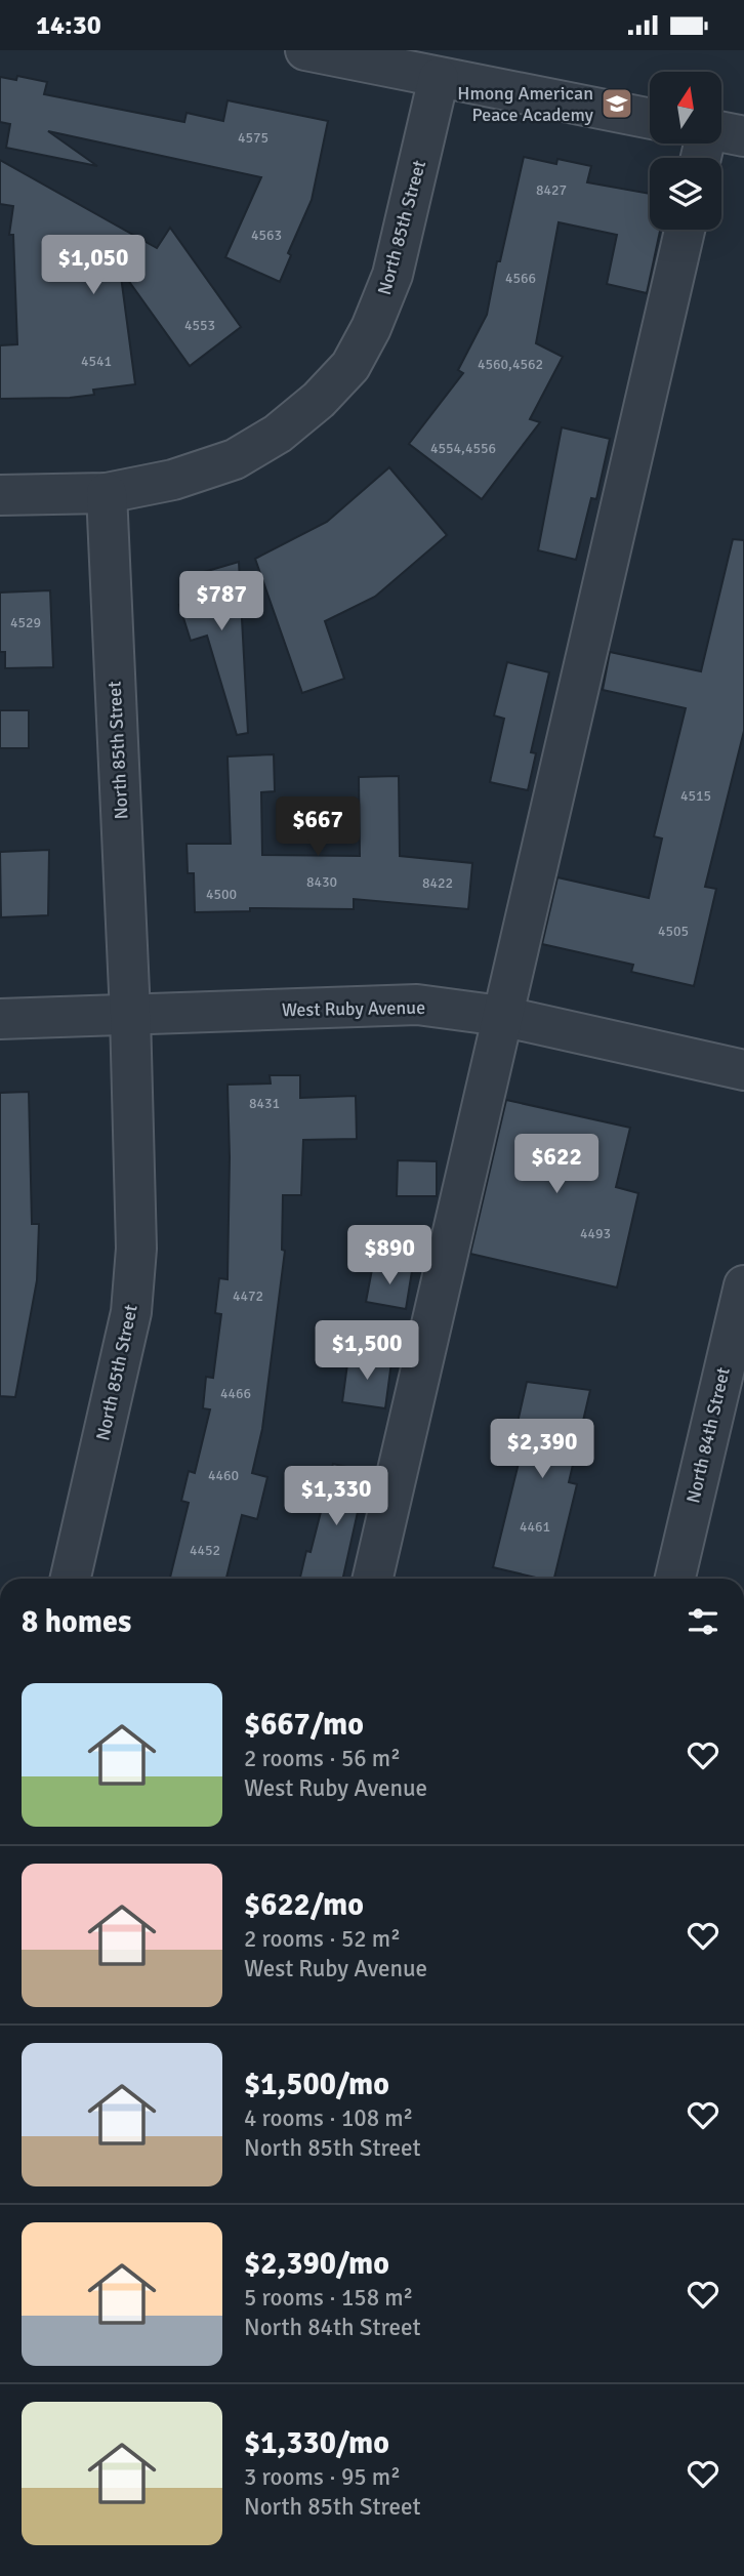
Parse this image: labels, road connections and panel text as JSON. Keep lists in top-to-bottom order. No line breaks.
{"streets":{"street":["North 85th Street","West Ruby Avenue","North 84th Street"]},"crossings":[["North 85th Street","West Ruby Avenue"]],"places":{"school or university":["Hmong American Peace Academy"]},"house_numbers":["4575","8427","4563","4566","4553","4541","4560,4562","4554,4556","4529","4515","8430","8422","4500","4505","8431","4493","4472","4466","4460","4461","4452"],"north":"top","page":{"status":"14:30","price":["$1,050","$787","$667","$622","$890","$1,500","$2,390","$1,330"],"heading":"8 homes","list":[{"name":"$667/mo","note":"2 rooms · 56 m² · West Ruby Avenue"},{"name":"$622/mo","note":"2 rooms · 52 m² · West Ruby Avenue"},{"name":"$1,500/mo","note":"4 rooms · 108 m² · North 85th Street"},{"name":"$2,390/mo","note":"5 rooms · 158 m² · North 84th Street"},{"name":"$1,330/mo","note":"3 rooms · 95 m² · North 85th Street"}]}}
